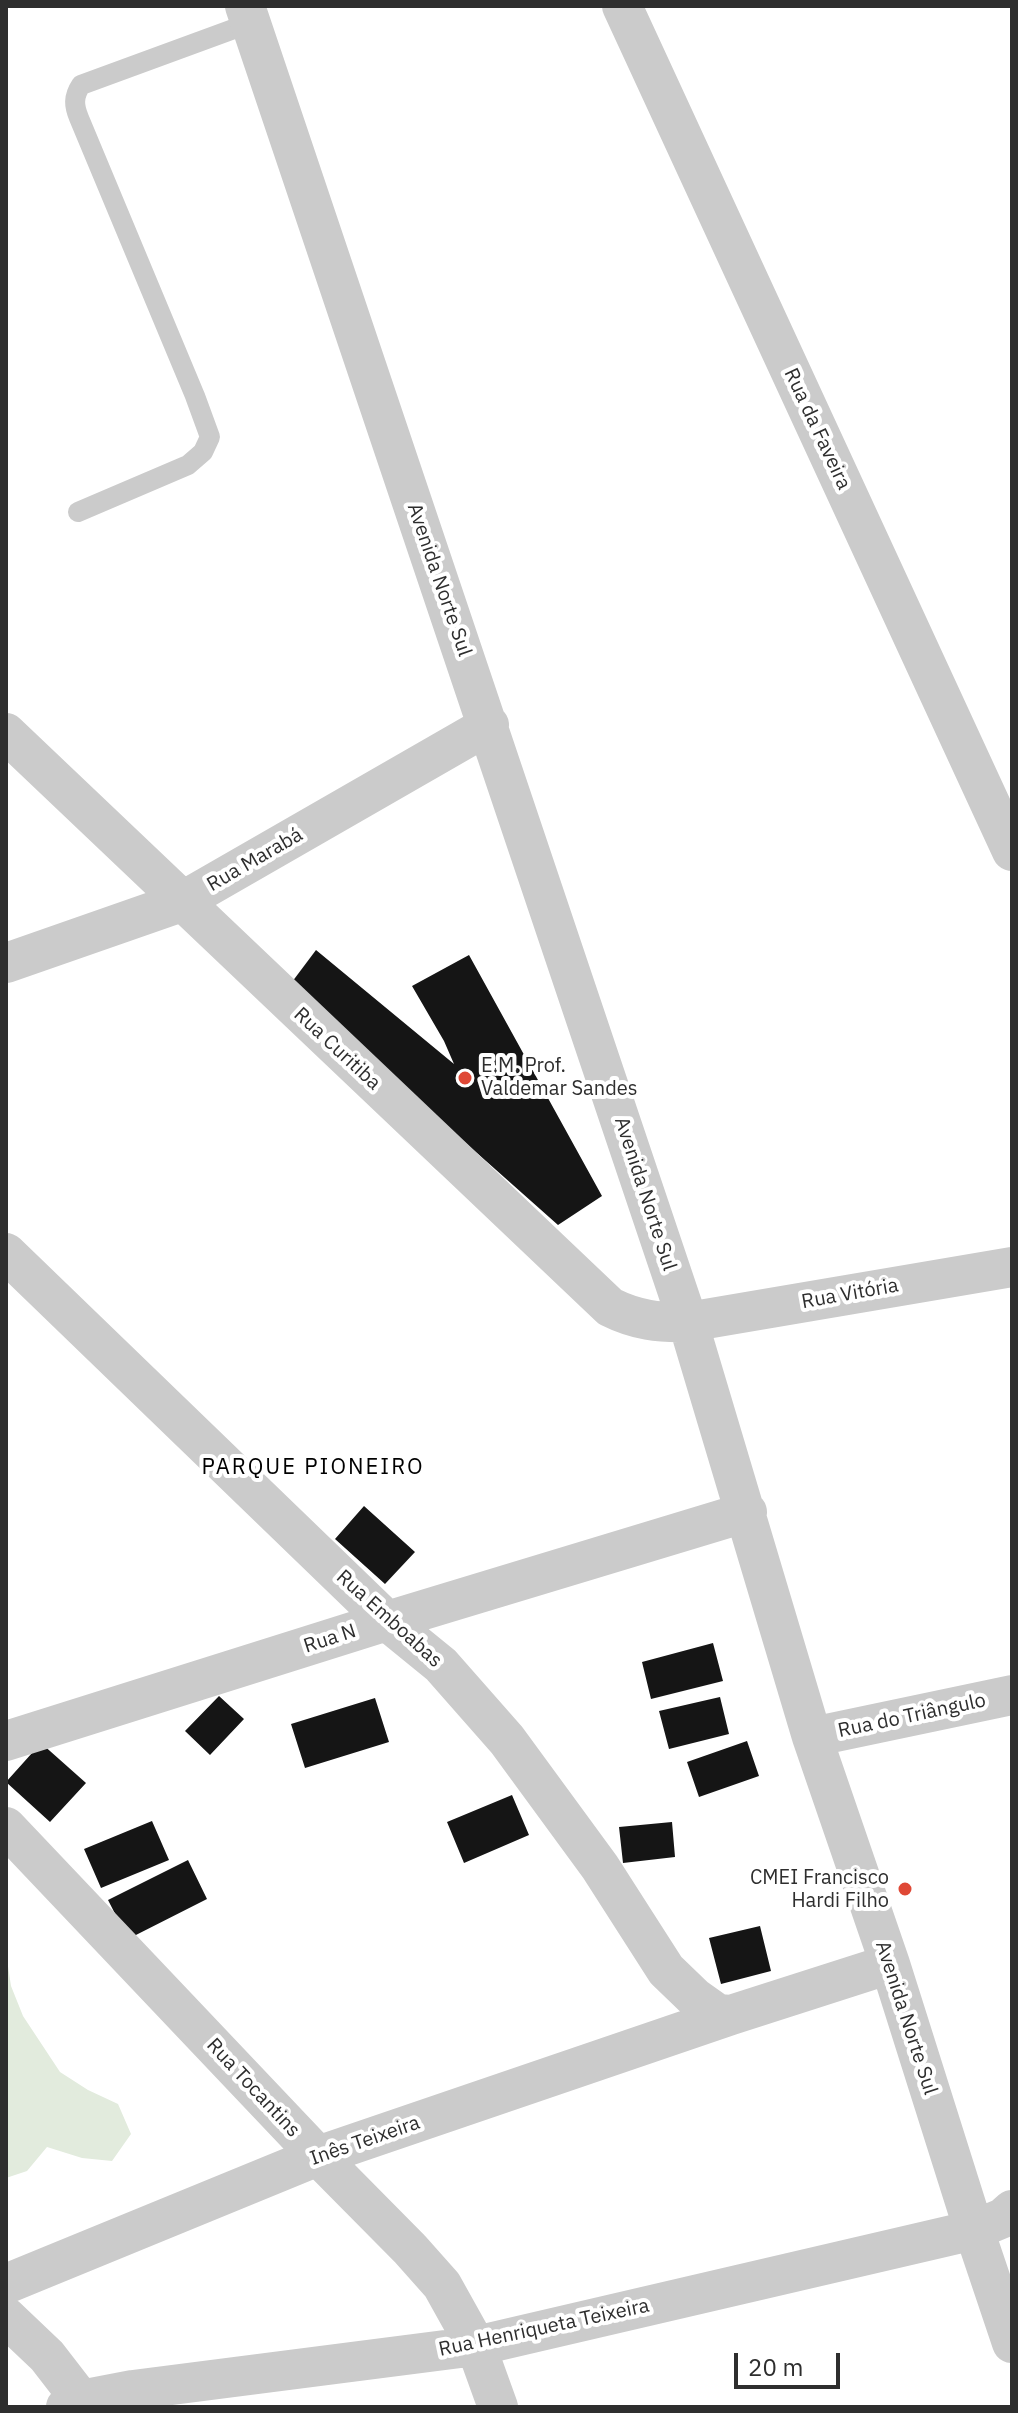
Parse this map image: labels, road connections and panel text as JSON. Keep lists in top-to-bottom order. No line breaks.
{"streets":{"street":["Rua da Faveira","Avenida Norte Sul","Rua Marabá","Rua Curitiba","Rua Vitória","Rua Emboabas","Rua N","Rua do Triângulo","Rua Tocantins","Inês Teixeira","Rua Henriqueta Teixeira"]},"crossings":[["Avenida Norte Sul","Rua Marabá"],["Avenida Norte Sul","Rua Curitiba"],["Avenida Norte Sul","Rua Vitória"],["Avenida Norte Sul","Rua N"],["Avenida Norte Sul","Rua do Triângulo"],["Avenida Norte Sul","Inês Teixeira"],["Avenida Norte Sul","Rua Henriqueta Teixeira"],["Rua Marabá","Rua Curitiba"],["Rua Curitiba","Rua Vitória"],["Rua Emboabas","Rua N"],["Rua Emboabas","Inês Teixeira"],["Rua Tocantins","Inês Teixeira"],["Rua Tocantins","Rua Henriqueta Teixeira"]],"districts":["PARQUE PIONEIRO"],"places":["E.M. Prof. Valdemar Sandes","CMEI Francisco Hardi Filho"],"scale_bar":"20 m"}
